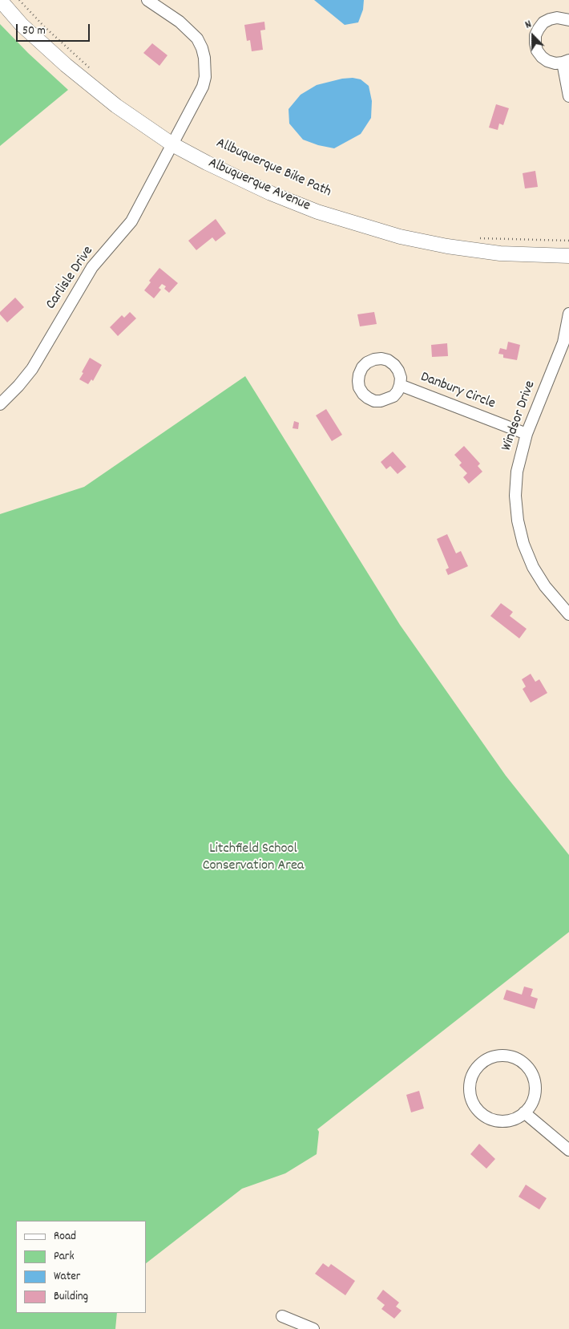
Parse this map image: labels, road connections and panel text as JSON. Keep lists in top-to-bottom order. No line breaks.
{"streets":{"street":["Albuquerque Avenue","Carlisle Drive","Danbury Circle","Windsor Drive"]},"crossings":[["Albuquerque Avenue","Carlisle Drive"],["Danbury Circle","Windsor Drive"]],"parks":["Litchfield School Conservation Area"],"legend":["Road","Park","Water","Building"],"scale_bar":"50 m","north":"top"}
